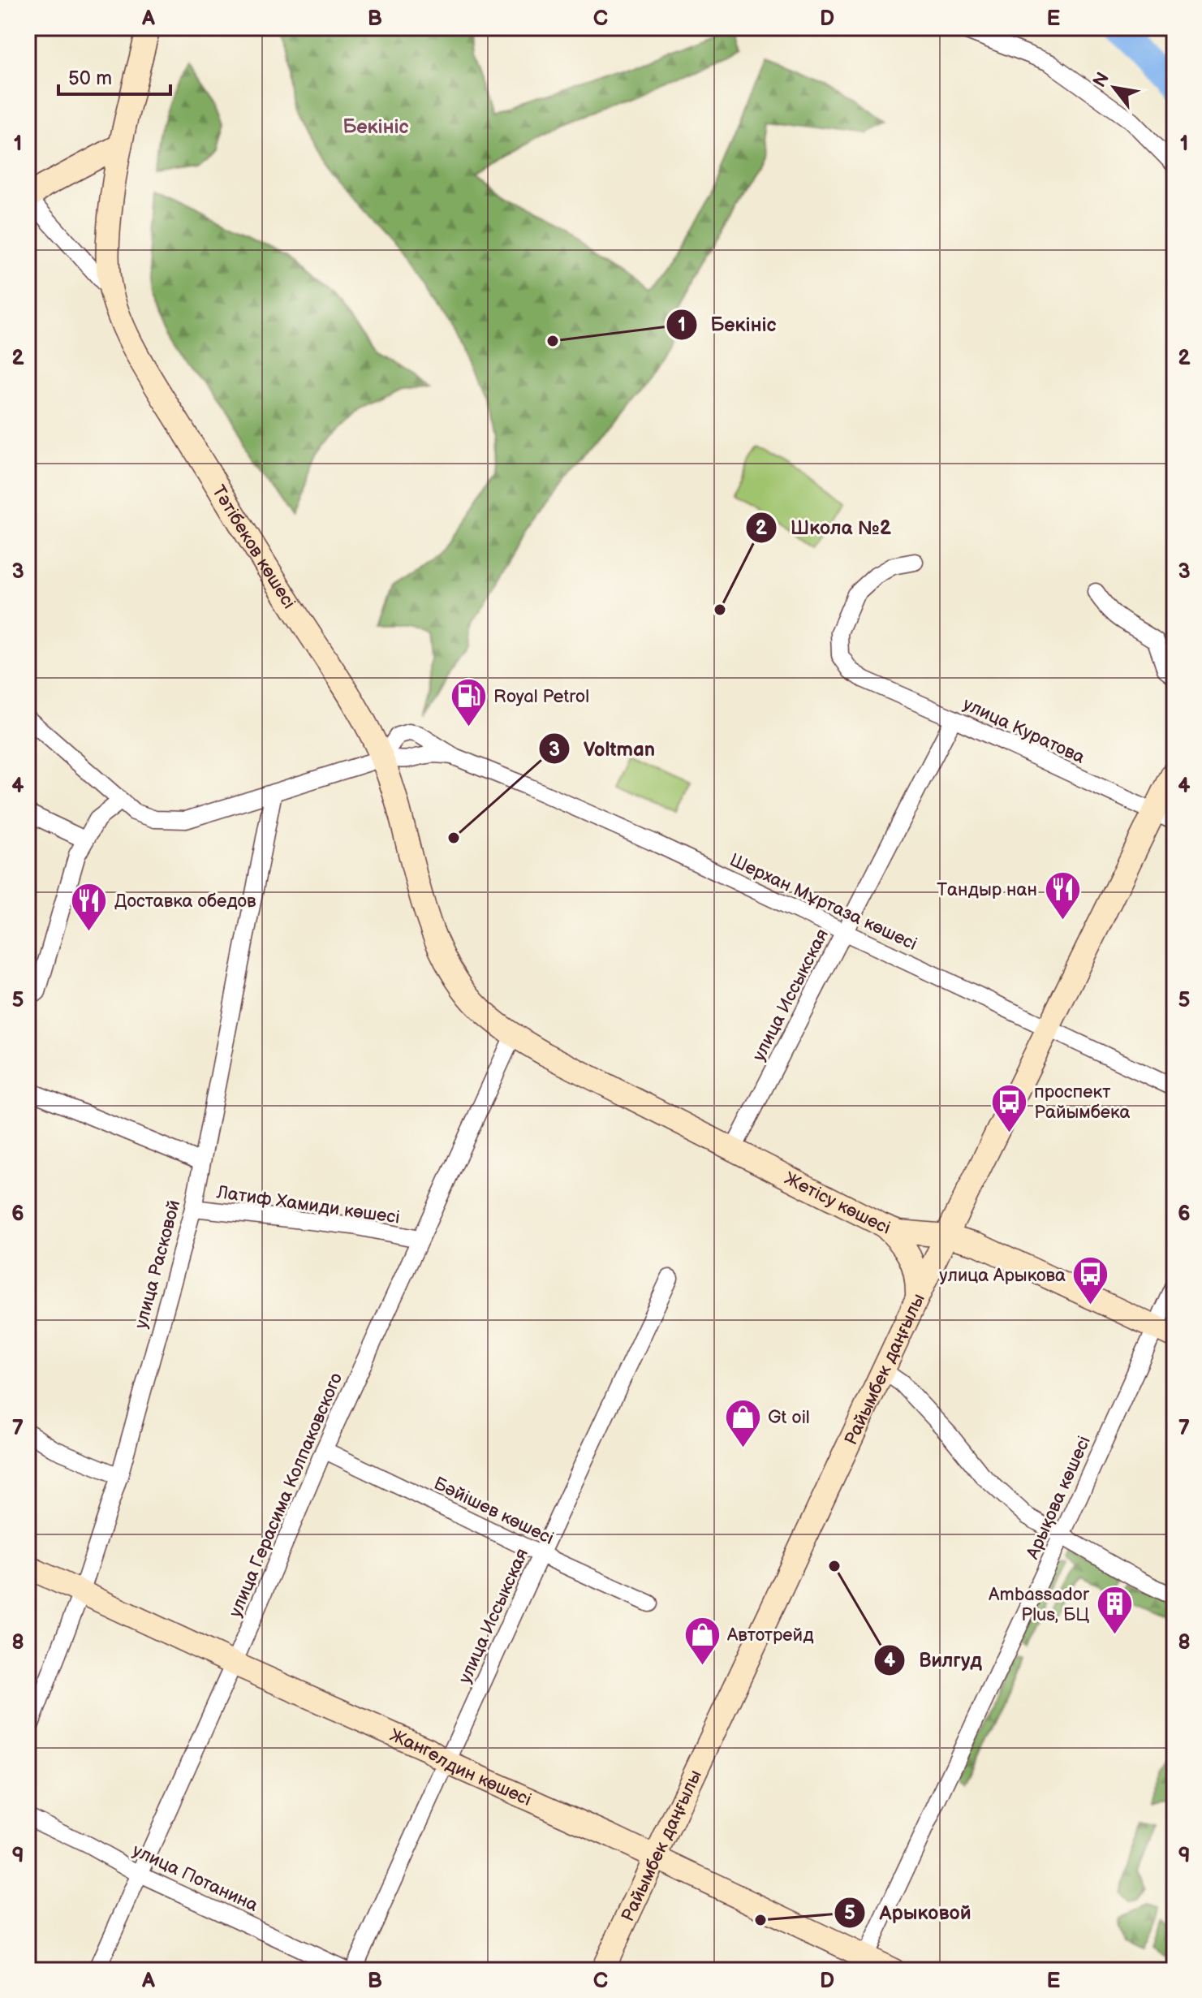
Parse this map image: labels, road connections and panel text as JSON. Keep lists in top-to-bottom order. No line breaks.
{"streets":{"main road":["Тәтібеков көшесі","Жетісу көшесі","Райымбек даңғылы","Жангелдин көшесі"],"street":["улица Куратова","Шерхан Мұртаза көшесі","улица Иссыкская","Латиф Хамиди көшесі","улица Расковой","улица Герасима Колпаковского","Арықова көшесі","Бәйішев көшесі","улица Потанина"]},"crossings":[["Тәтібеков көшесі","Жетісу көшесі"],["Тәтібеков көшесі","улица Герасима Колпаковского"],["улица Куратова","улица Иссыкская"],["улица Куратова","Райымбек даңғылы"],["Шерхан Мұртаза көшесі","улица Иссыкская"],["Шерхан Мұртаза көшесі","Райымбек даңғылы"],["улица Иссыкская","Жетісу көшесі"],["улица Иссыкская","Бәйішев көшесі"],["улица Иссыкская","Жангелдин көшесі"],["Жетісу көшесі","Райымбек даңғылы"],["Жетісу көшесі","улица Герасима Колпаковского"],["Жетісу көшесі","Арықова көшесі"],["Латиф Хамиди көшесі","улица Расковой"],["Латиф Хамиди көшесі","улица Герасима Колпаковского"],["улица Расковой","Жангелдин көшесі"],["Райымбек даңғылы","Жангелдин көшесі"],["улица Герасима Колпаковского","Бәйішев көшесі"],["улица Герасима Колпаковского","Жангелдин көшесі"],["улица Герасима Колпаковского","улица Потанина"],["Арықова көшесі","Жангелдин көшесі"]],"districts":["Бекініс"],"places":{"other":["Бекініс","Школа №2","Voltman","Вилгуд","Арыковой"],"fuel station":["Royal Petrol"],"restaurant":["Тандыр нан","Доставка обедов"],"bus stop":["проспект Райымбека","улица Арыкова"],"shop":["Gt oil","Автотрейд"],"building":["Ambassador Plus, БЦ"]},"scale_bar":"50 m","north":"top left","grid":{"columns":["A","B","C","D","E"],"rows":["1","2","3","4","5","6","7","8","9"]}}
